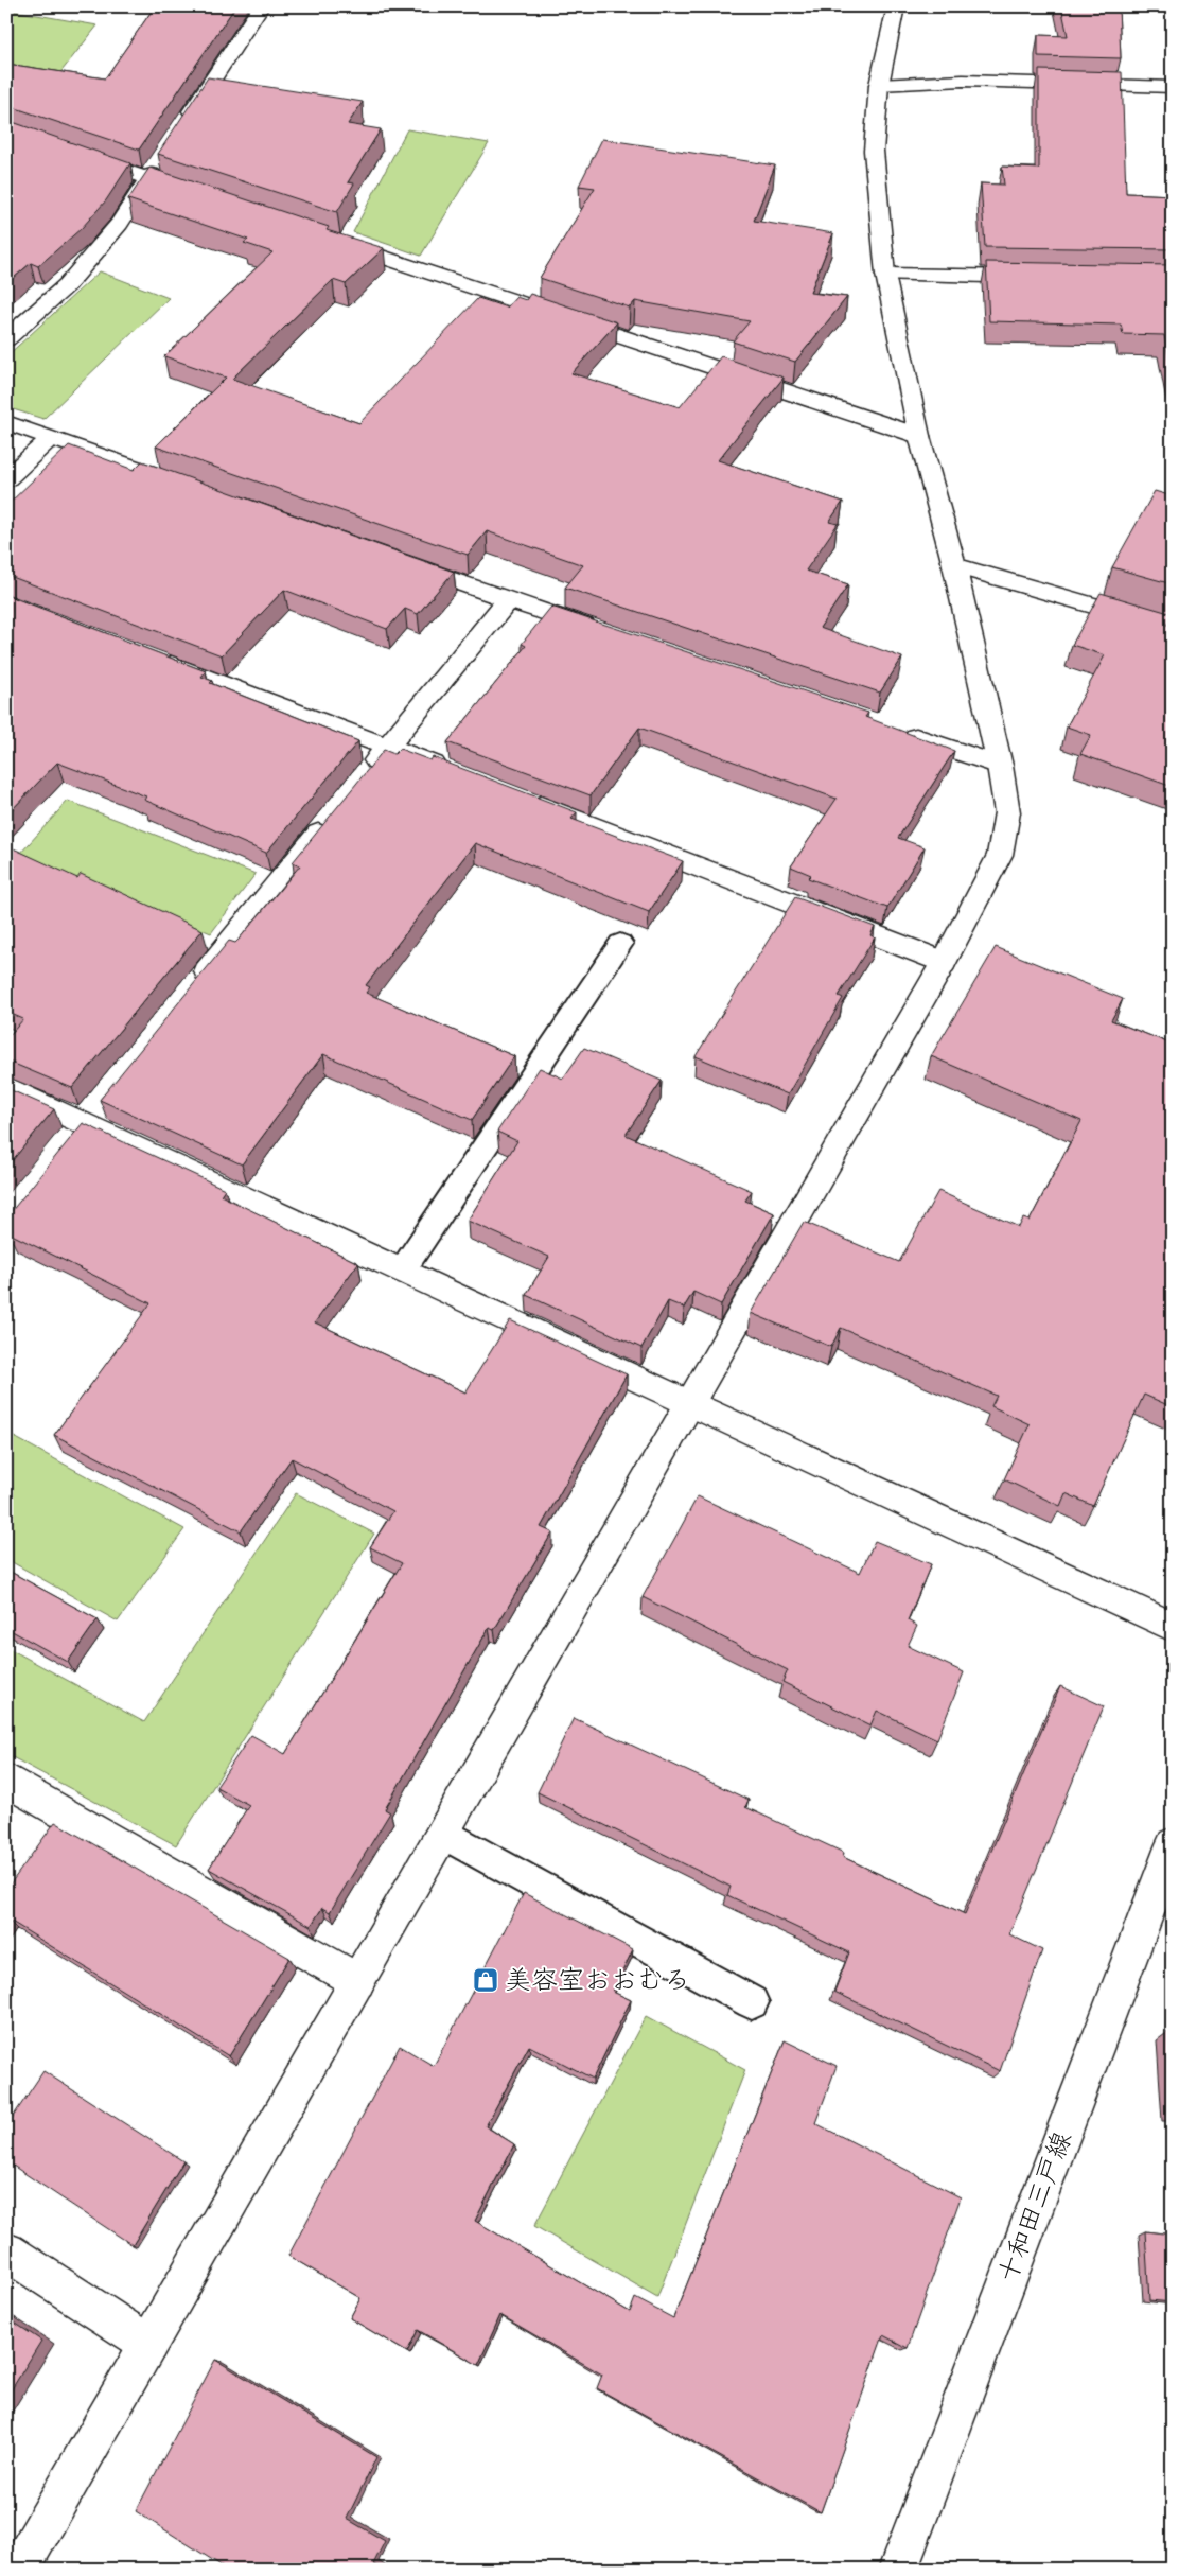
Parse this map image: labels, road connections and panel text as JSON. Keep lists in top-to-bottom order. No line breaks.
{"streets":{"street":["十和田三戸線"]},"places":{"shop":["美容室おおむろ"]}}
